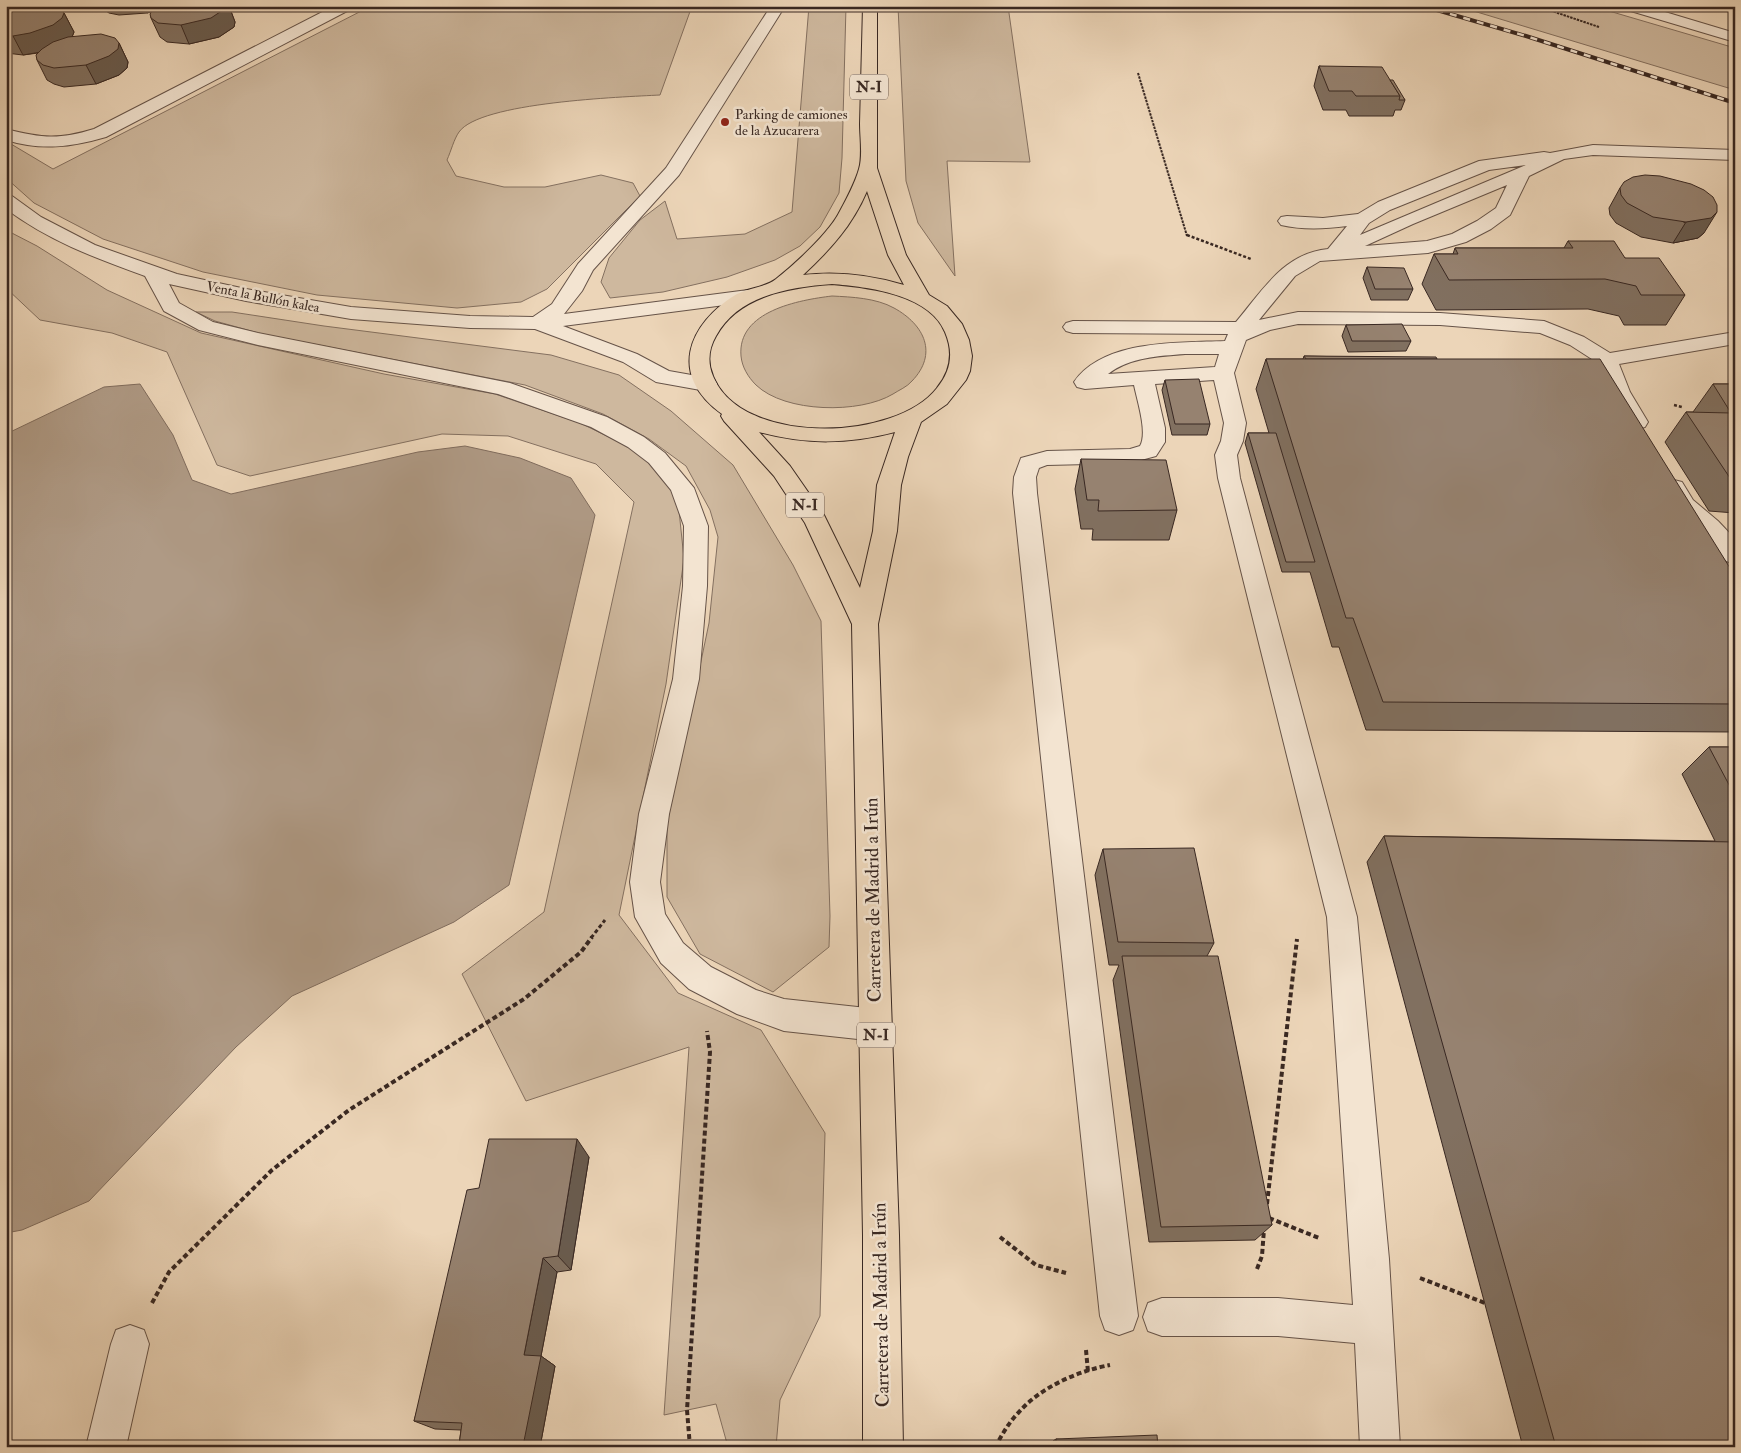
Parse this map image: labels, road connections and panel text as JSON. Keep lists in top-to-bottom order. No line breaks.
{"streets":{"highway":["N-I","Carretera de Madrid a Irún"],"street":["Venta la Bullón kalea"]},"crossings":[["N-I","Carretera de Madrid a Irún"]],"places":["Parking de camiones de la Azucarera"]}
